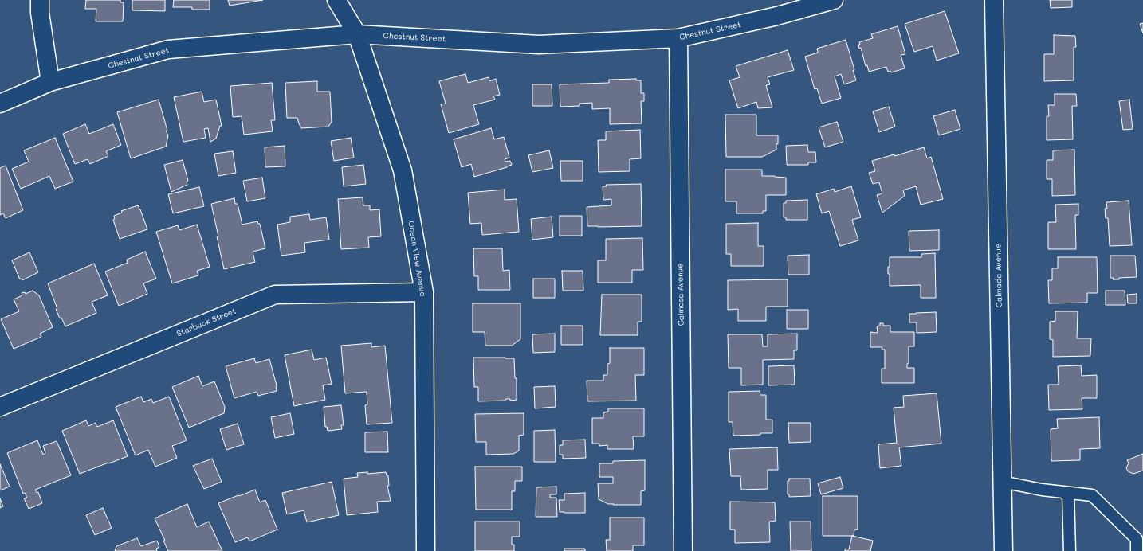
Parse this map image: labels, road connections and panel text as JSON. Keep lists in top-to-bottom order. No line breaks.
{"streets":{"street":["Chestnut Street","Ocean View Avenue","Calmada Avenue","Calmosa Avenue","Starbuck Street"]},"crossings":[["Chestnut Street","Ocean View Avenue"],["Chestnut Street","Calmosa Avenue"],["Ocean View Avenue","Starbuck Street"]]}
